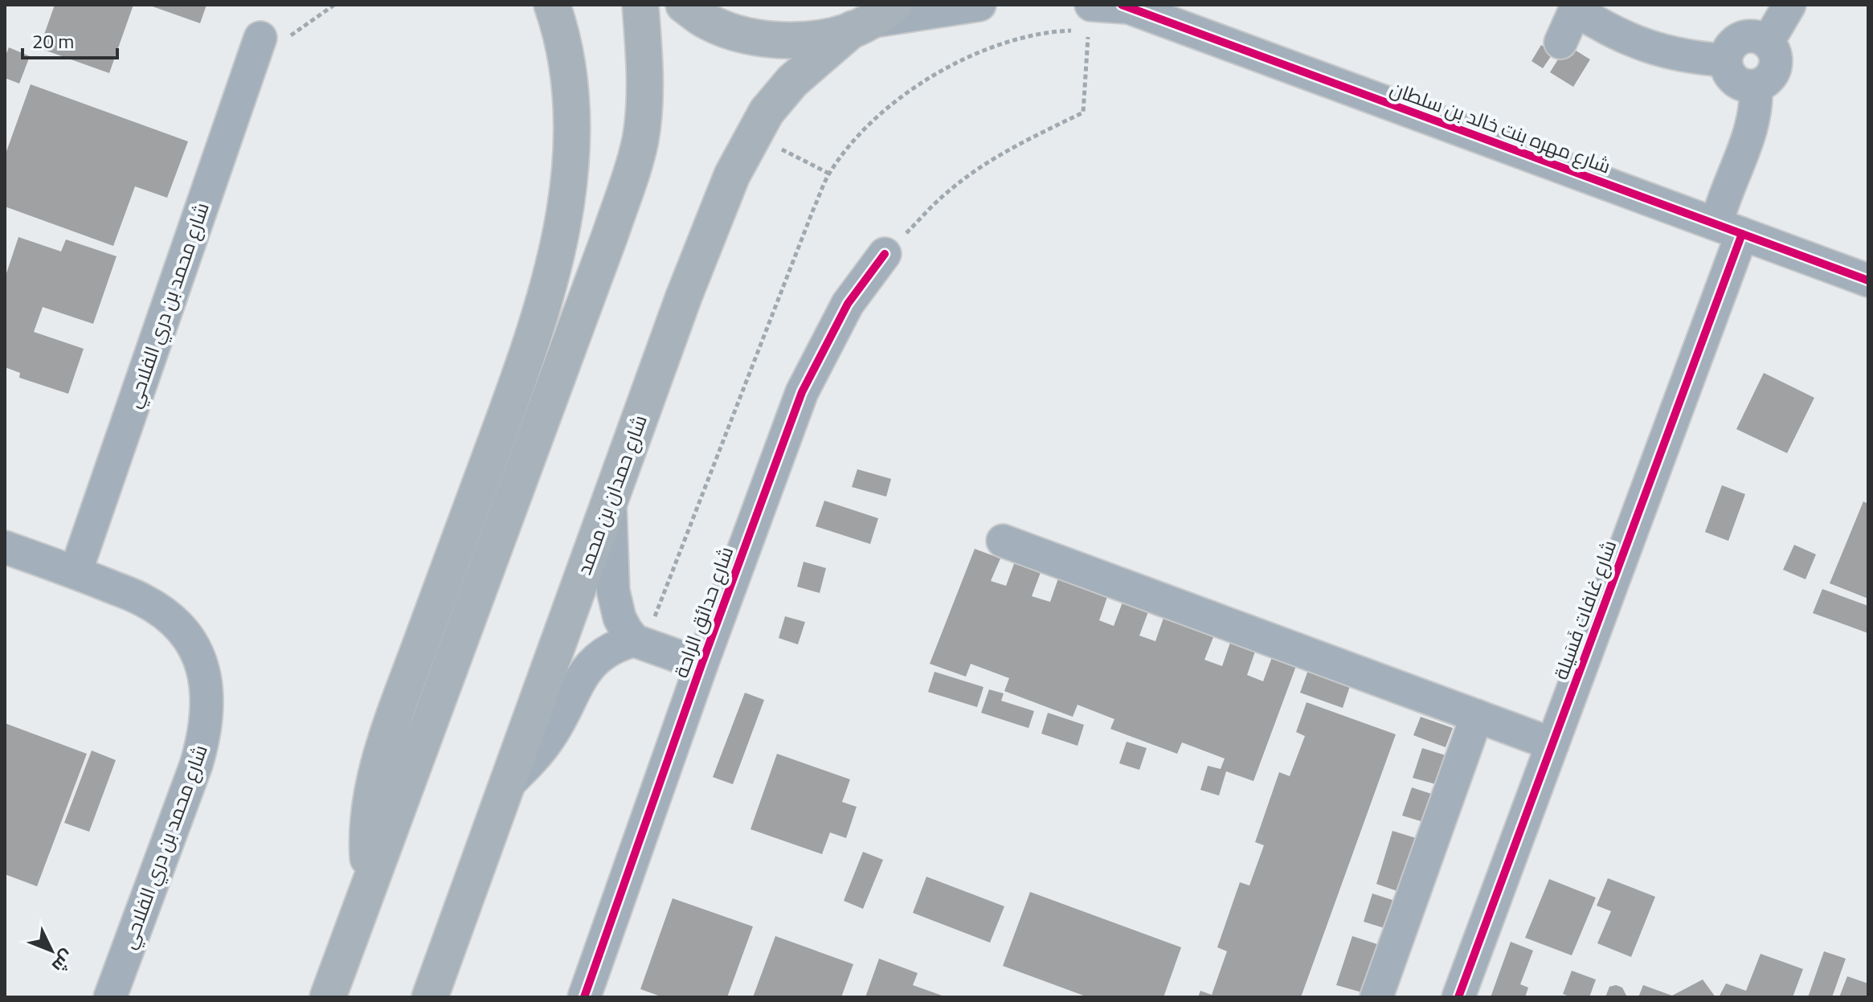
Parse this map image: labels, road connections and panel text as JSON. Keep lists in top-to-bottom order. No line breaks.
{"streets":{"main road":["شارع حمدان بن محمد"],"street":["شارع مهره بنت خالد بن سلطان","شارع محمد بن دري الفلاحي","شارع غافات فَسَيلة","شارع حدائق الراحة"]},"crossings":[["شارع مهره بنت خالد بن سلطان","شارع غافات فَسَيلة"]],"scale_bar":"20 m","north":"bottom right"}
